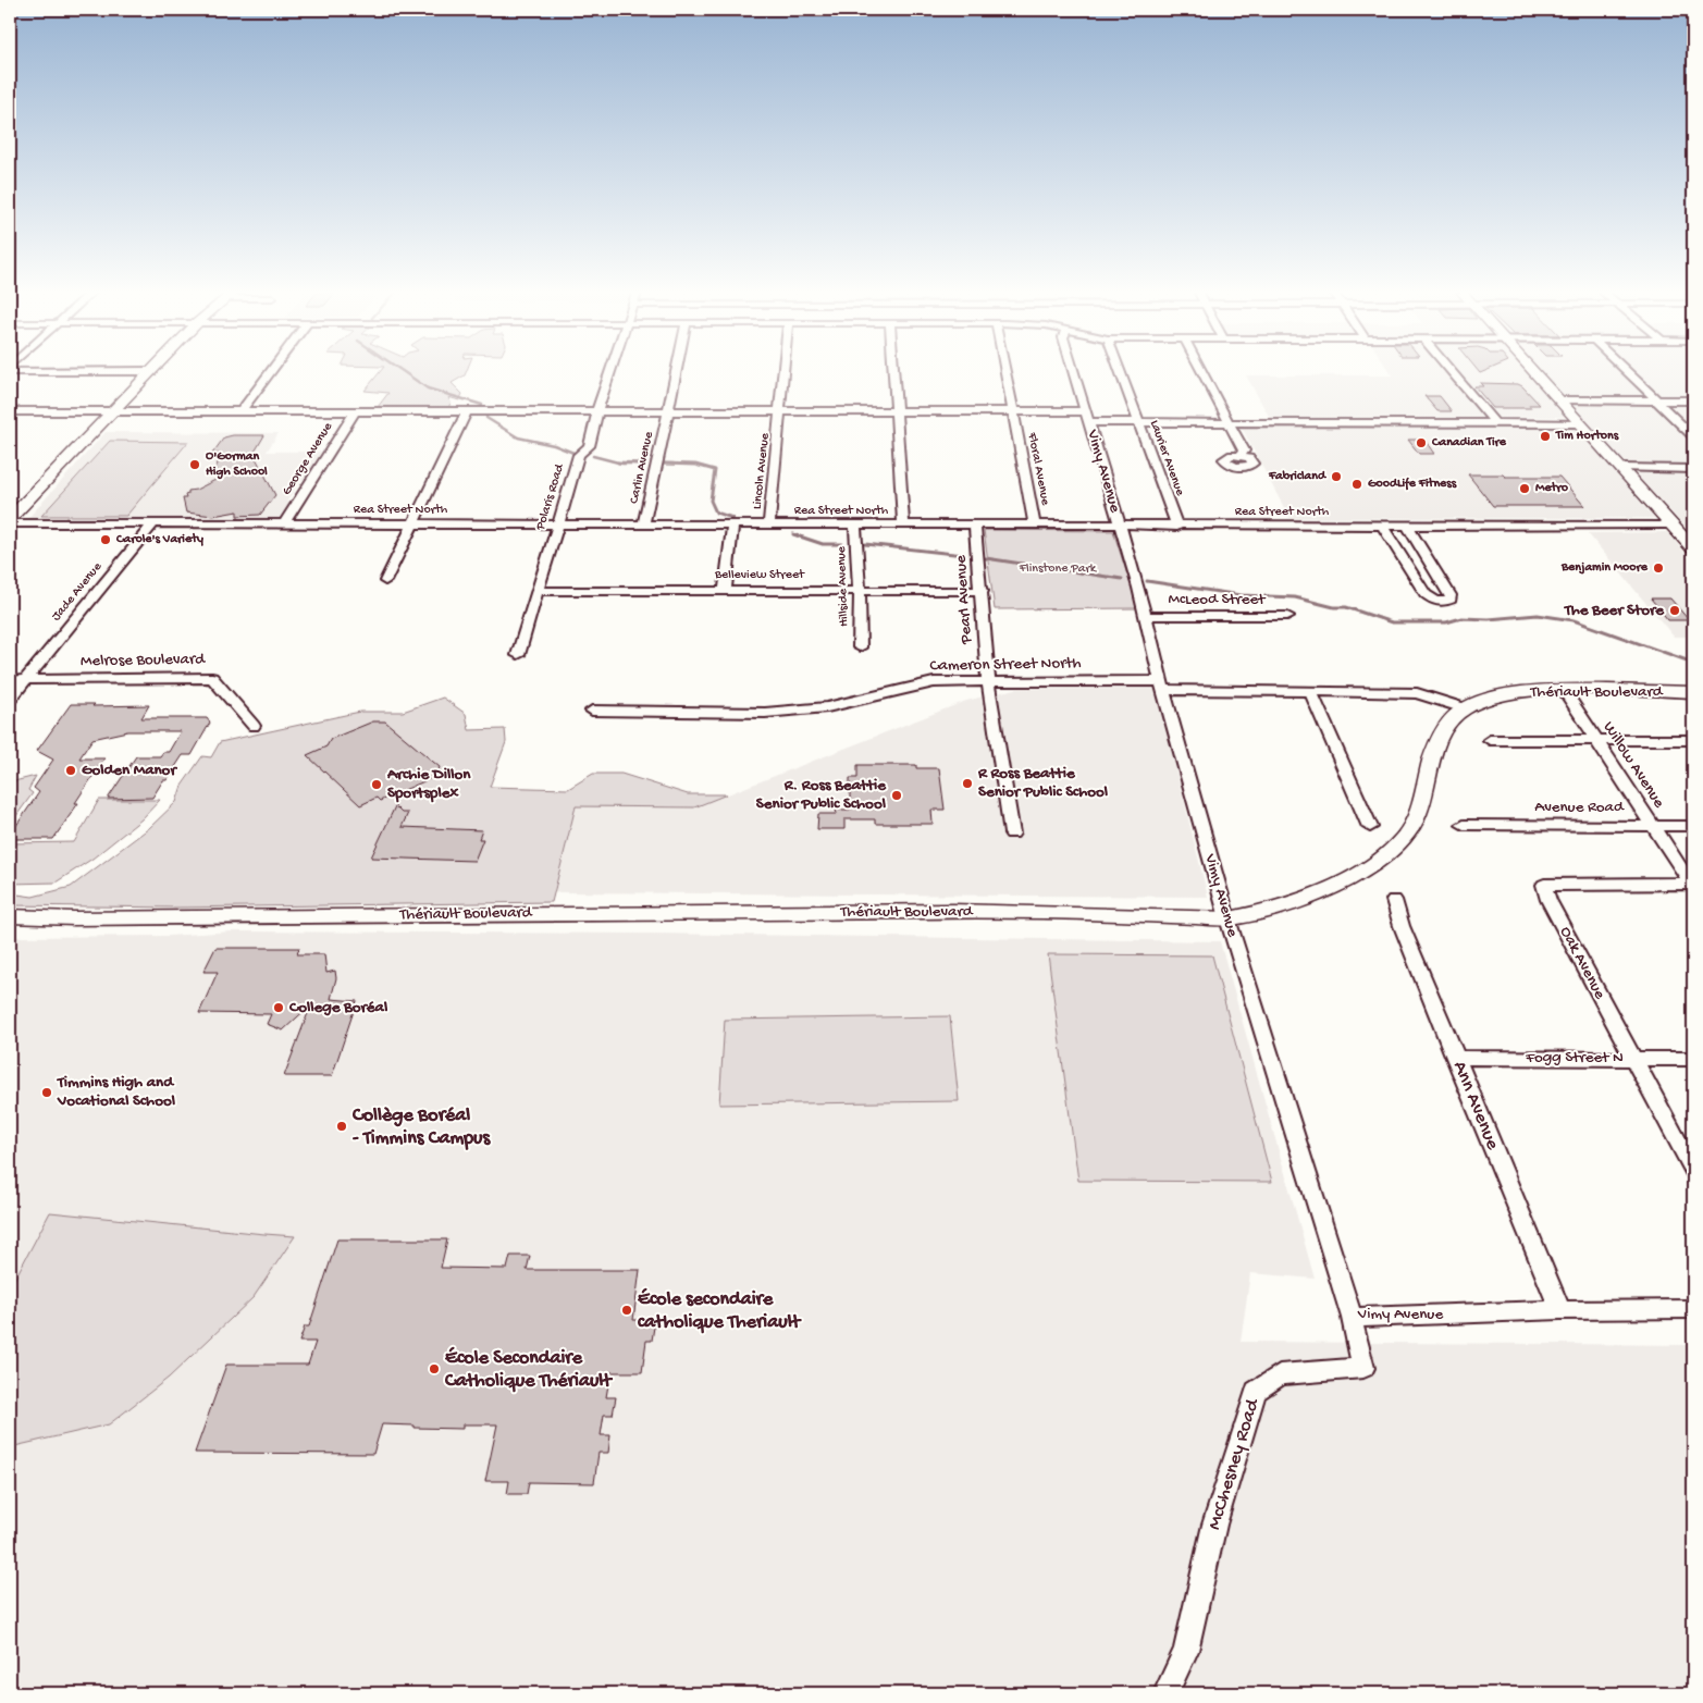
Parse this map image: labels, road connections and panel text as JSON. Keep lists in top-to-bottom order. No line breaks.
{"streets":{"main road":["Thériault Boulevard"],"street":["Laurier Avenue","George Avenue","Carlin Avenue","Floral Avenue","Lincoln Avenue","Vimy Avenue","Polaris Road","Rea Street North","Belleview Street","Hillside Avenue","Jade Avenue","Pearl Avenue","McLeod Street","Melrose Boulevard","Cameron Street North","Willow Avenue","Avenue Road","Oak Avenue","Fogg Street N","Ann Avenue","McChesney Road"]},"crossings":[["Laurier Avenue","Rea Street North"],["George Avenue","Rea Street North"],["Carlin Avenue","Rea Street North"],["Floral Avenue","Rea Street North"],["Lincoln Avenue","Rea Street North"],["Vimy Avenue","Rea Street North"],["Vimy Avenue","McLeod Street"],["Vimy Avenue","Cameron Street North"],["Vimy Avenue","Thériault Boulevard"],["Vimy Avenue","Ann Avenue"],["Vimy Avenue","McChesney Road"],["Polaris Road","Rea Street North"],["Polaris Road","Belleview Street"],["Rea Street North","Hillside Avenue"],["Rea Street North","Jade Avenue"],["Rea Street North","Pearl Avenue"],["Belleview Street","Hillside Avenue"],["Belleview Street","Pearl Avenue"],["Jade Avenue","Melrose Boulevard"],["Pearl Avenue","Cameron Street North"],["Cameron Street North","Thériault Boulevard"],["Thériault Boulevard","Willow Avenue"],["Willow Avenue","Avenue Road"],["Willow Avenue","Oak Avenue"],["Oak Avenue","Fogg Street N"],["Fogg Street N","Ann Avenue"]],"parks":["Flinstone Park"],"places":["Tim Hortons","Canadian Tire","O'Gorman High School","Fabricland","GoodLife Fitness","Metro","Carole's Variety","Benjamin Moore","The Beer Store","Golden Manor","R Ross Beattie Senior Public School","Archie Dillon Sportsplex","R. Ross Beattie Senior Public School","College Boréal","Timmins High and Vocational School","Collège Boréal - Timmins Campus","École secondaire catholique Theriault","École Secondaire Catholique Thériault"]}
